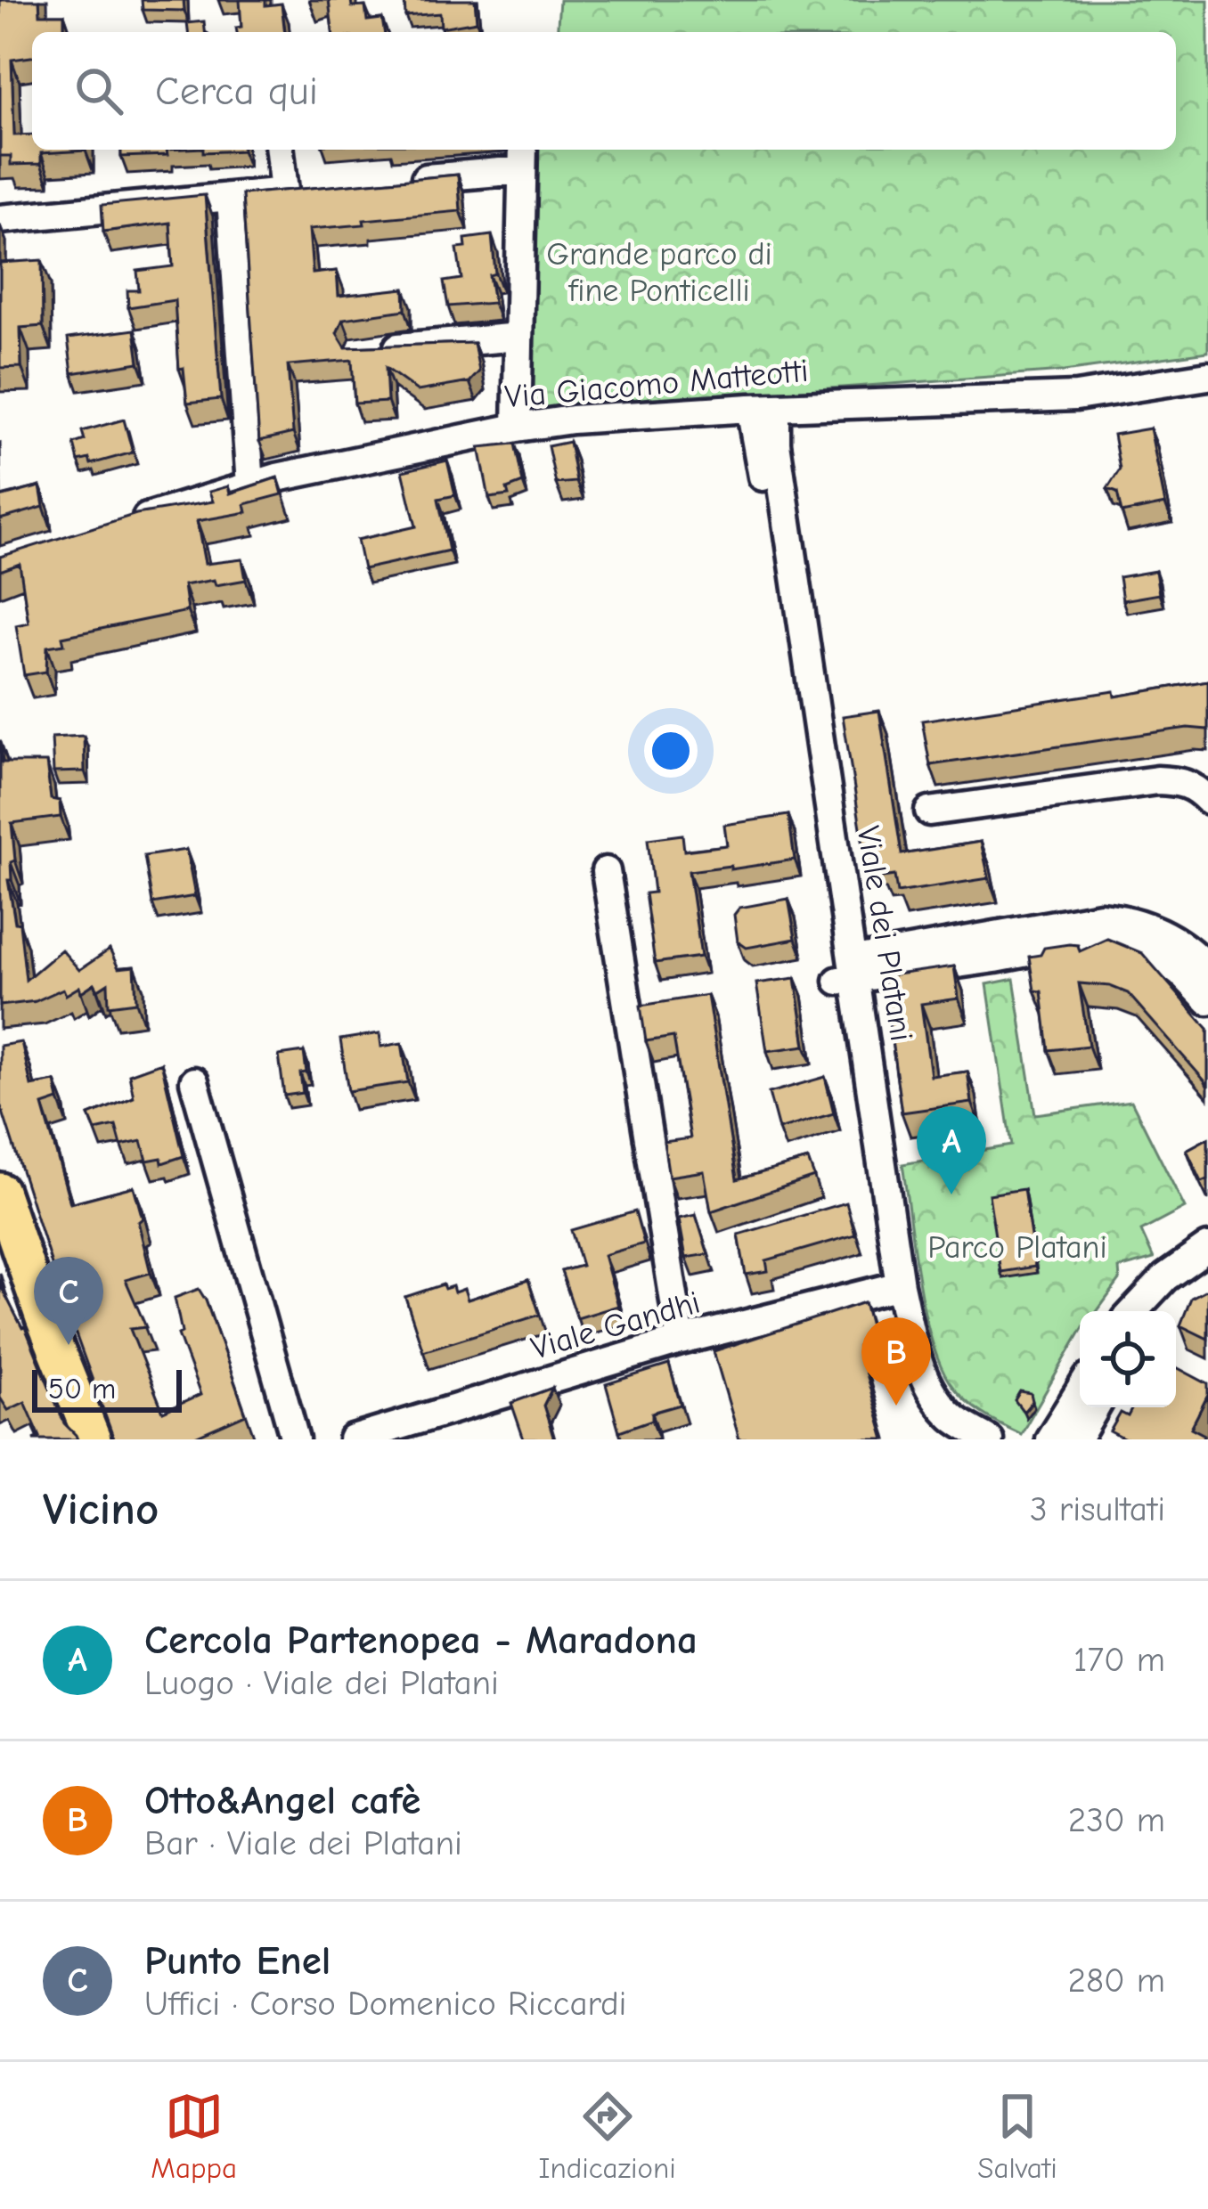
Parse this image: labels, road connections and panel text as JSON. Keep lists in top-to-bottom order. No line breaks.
{"streets":{"street":["Via Giacomo Matteotti","Viale dei Platani","Viale Gandhi"]},"crossings":[["Via Giacomo Matteotti","Viale dei Platani"],["Viale dei Platani","Viale Gandhi"]],"parks":["Grande parco di fine Ponticelli","Parco Platani"],"scale_bar":"50 m","page":{"search":"Cerca qui","pins":["A","C","B"],"scale":"50 m","heading":["Vicino","3 risultati"],"list":[{"mark":"A","name":"Cercola Partenopea - Maradona","note":"Luogo · Viale dei Platani","value":"170 m"},{"mark":"B","name":"Otto&Angel cafè","note":"Bar · Viale dei Platani","value":"230 m"},{"mark":"C","name":"Punto Enel","note":"Uffici · Corso Domenico Riccardi","value":"280 m"}],"nav":["Mappa","Indicazioni","Salvati"]}}
